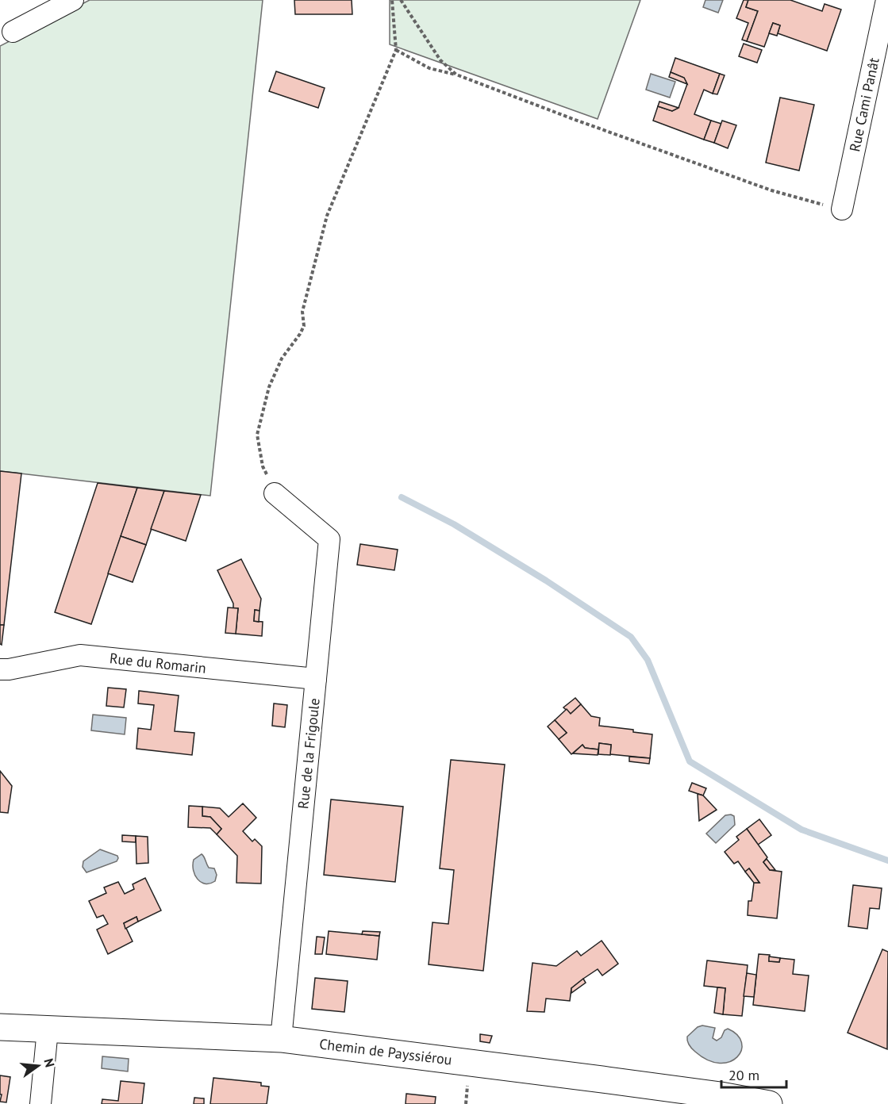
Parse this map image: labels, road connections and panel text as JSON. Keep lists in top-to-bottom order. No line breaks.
{"streets":{"street":["Rue Cami Panât","Rue du Romarin","Rue de la Frigoule","Chemin de Payssiérou"]},"crossings":[["Rue du Romarin","Rue de la Frigoule"],["Rue de la Frigoule","Chemin de Payssiérou"]],"scale_bar":"20 m","north":"right"}
